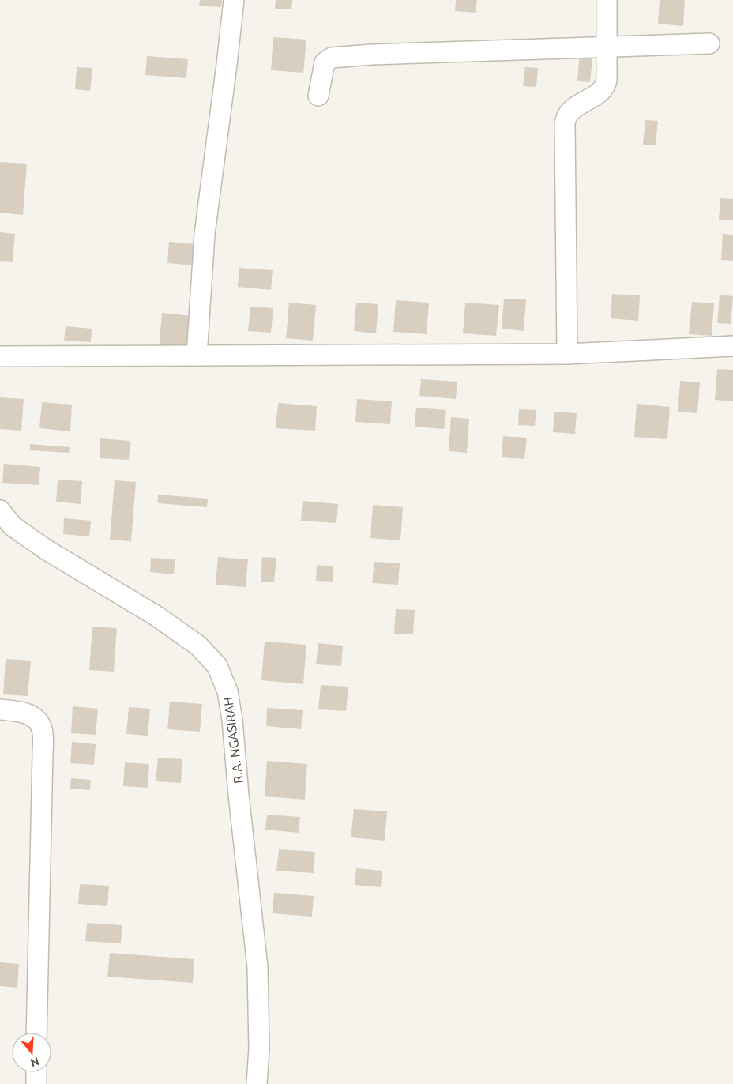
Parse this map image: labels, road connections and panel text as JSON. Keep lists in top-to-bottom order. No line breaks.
{"streets":{"street":["R.A. NGASIRAH"]},"north":"bottom"}
